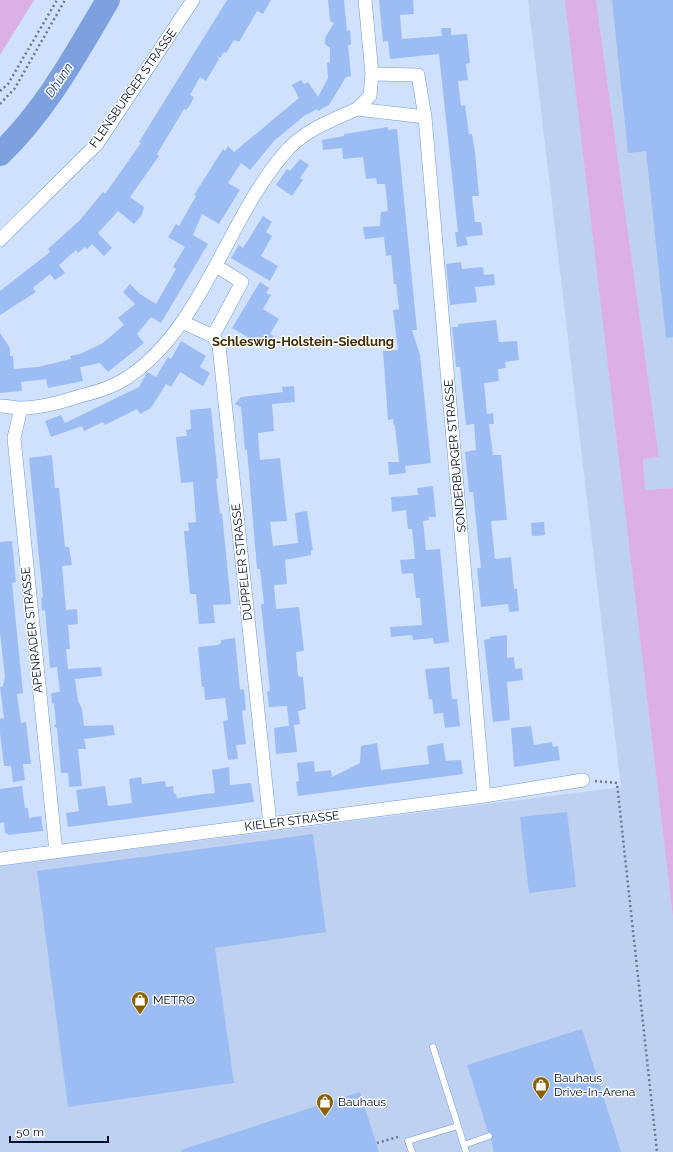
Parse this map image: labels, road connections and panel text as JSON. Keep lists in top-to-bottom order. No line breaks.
{"streets":{"street":["FLENSBURGER STRASSE","SONDERBURGER STRASSE","DÜPPELER STRASSE","APENRADER STRASSE","KIELER STRASSE"]},"crossings":[["SONDERBURGER STRASSE","KIELER STRASSE"],["DÜPPELER STRASSE","KIELER STRASSE"],["APENRADER STRASSE","KIELER STRASSE"]],"districts":["Schleswig-Holstein-Siedlung"],"water":["Dhünn"],"places":{"shop":["METRO","Bauhaus Drive-In-Arena","Bauhaus"]},"scale_bar":"50 m"}
